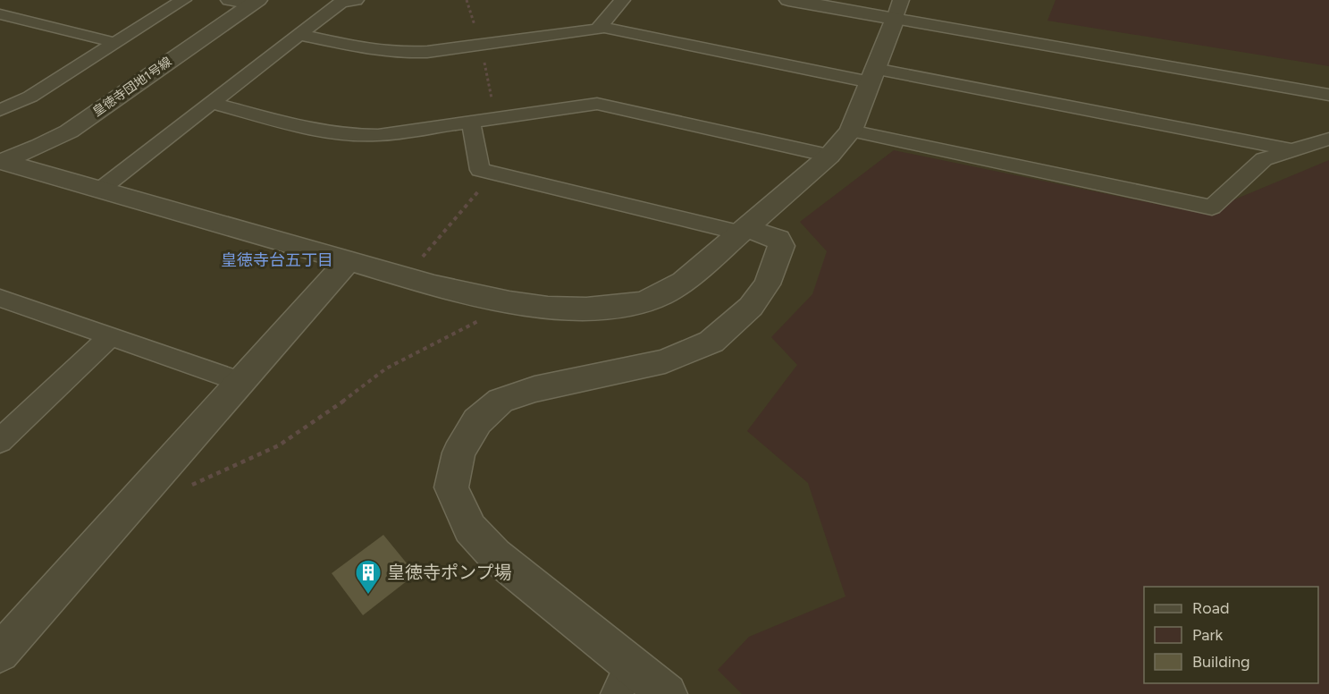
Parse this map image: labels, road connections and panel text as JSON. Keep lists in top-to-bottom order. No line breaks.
{"streets":{"street":["皇徳寺団地1号線"]},"districts":["皇徳寺台五丁目"],"places":{"building":["皇徳寺ポンプ場"]},"legend":["Road","Park","Building"]}
